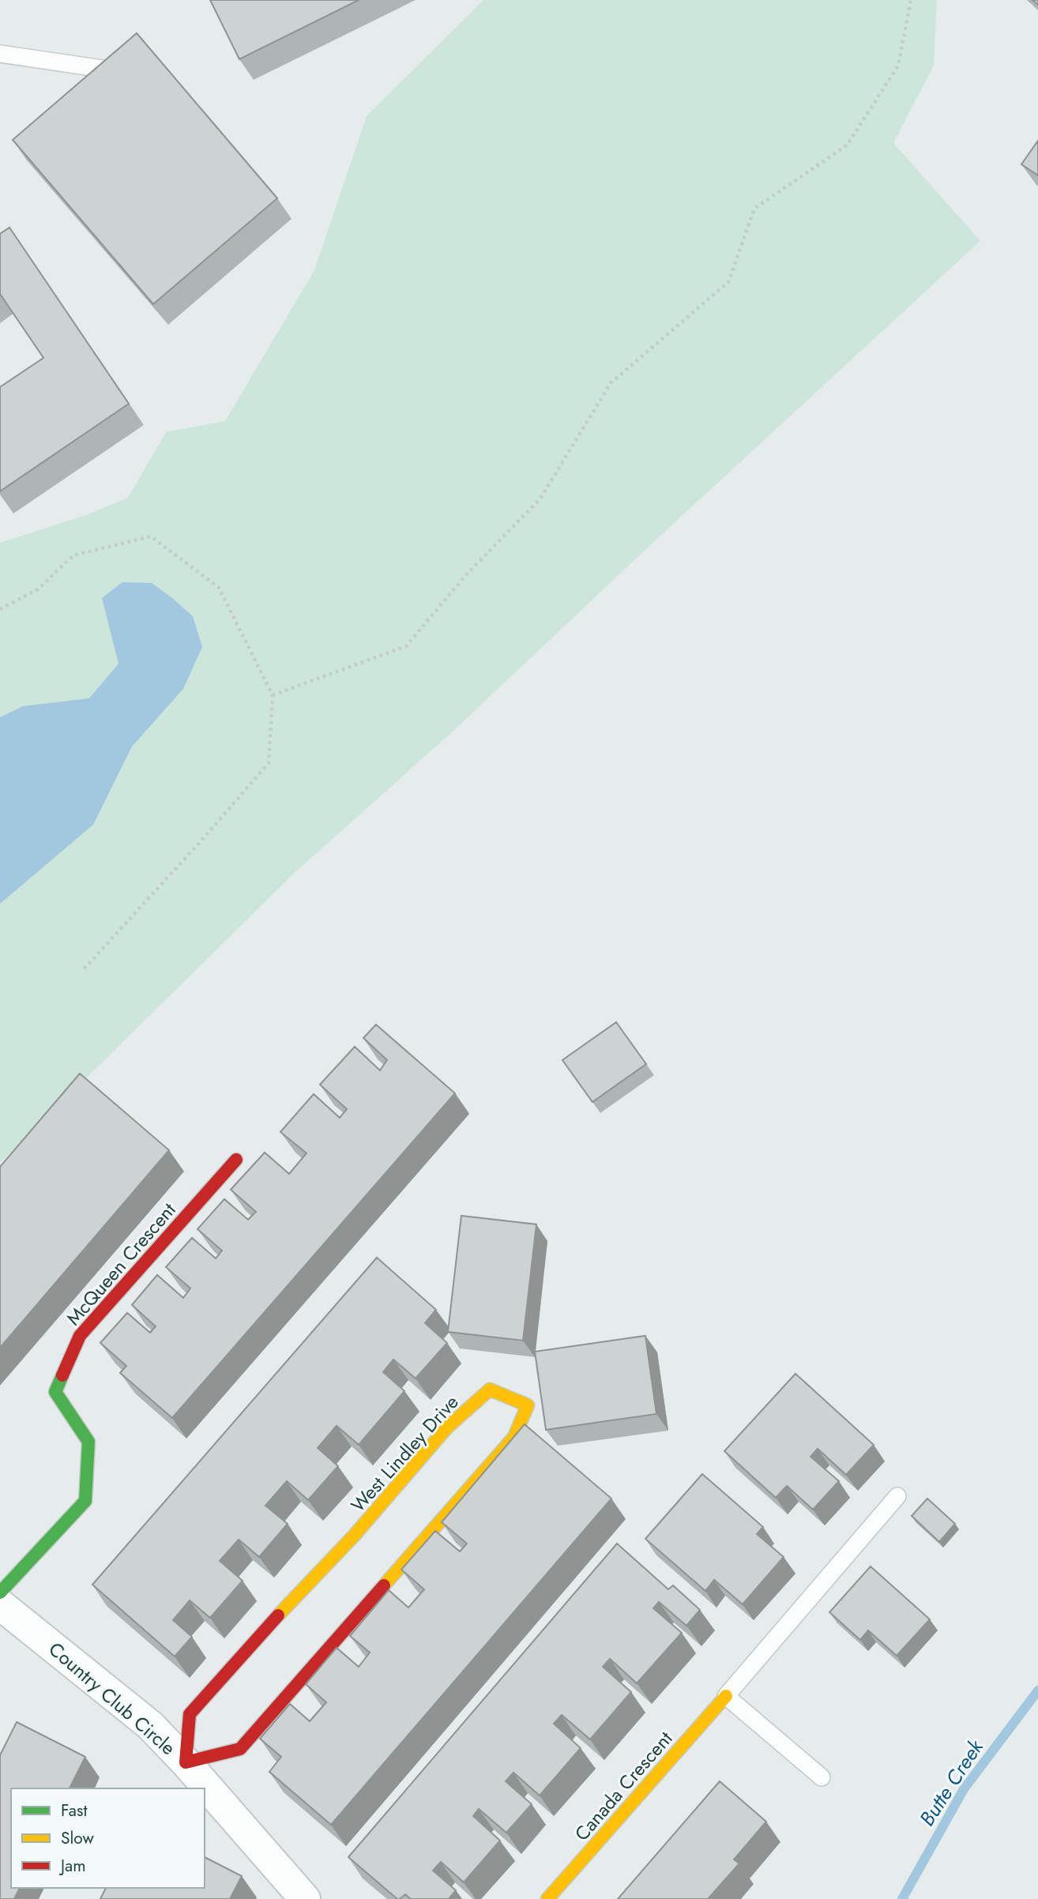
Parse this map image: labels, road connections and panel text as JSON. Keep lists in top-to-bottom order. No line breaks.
{"streets":{"street":["McQueen Crescent","West Lindley Drive","Country Club Circle","Canada Crescent"]},"crossings":[["West Lindley Drive","Country Club Circle"]],"water":["Butte Creek"],"legend":["Fast","Slow","Jam"]}
